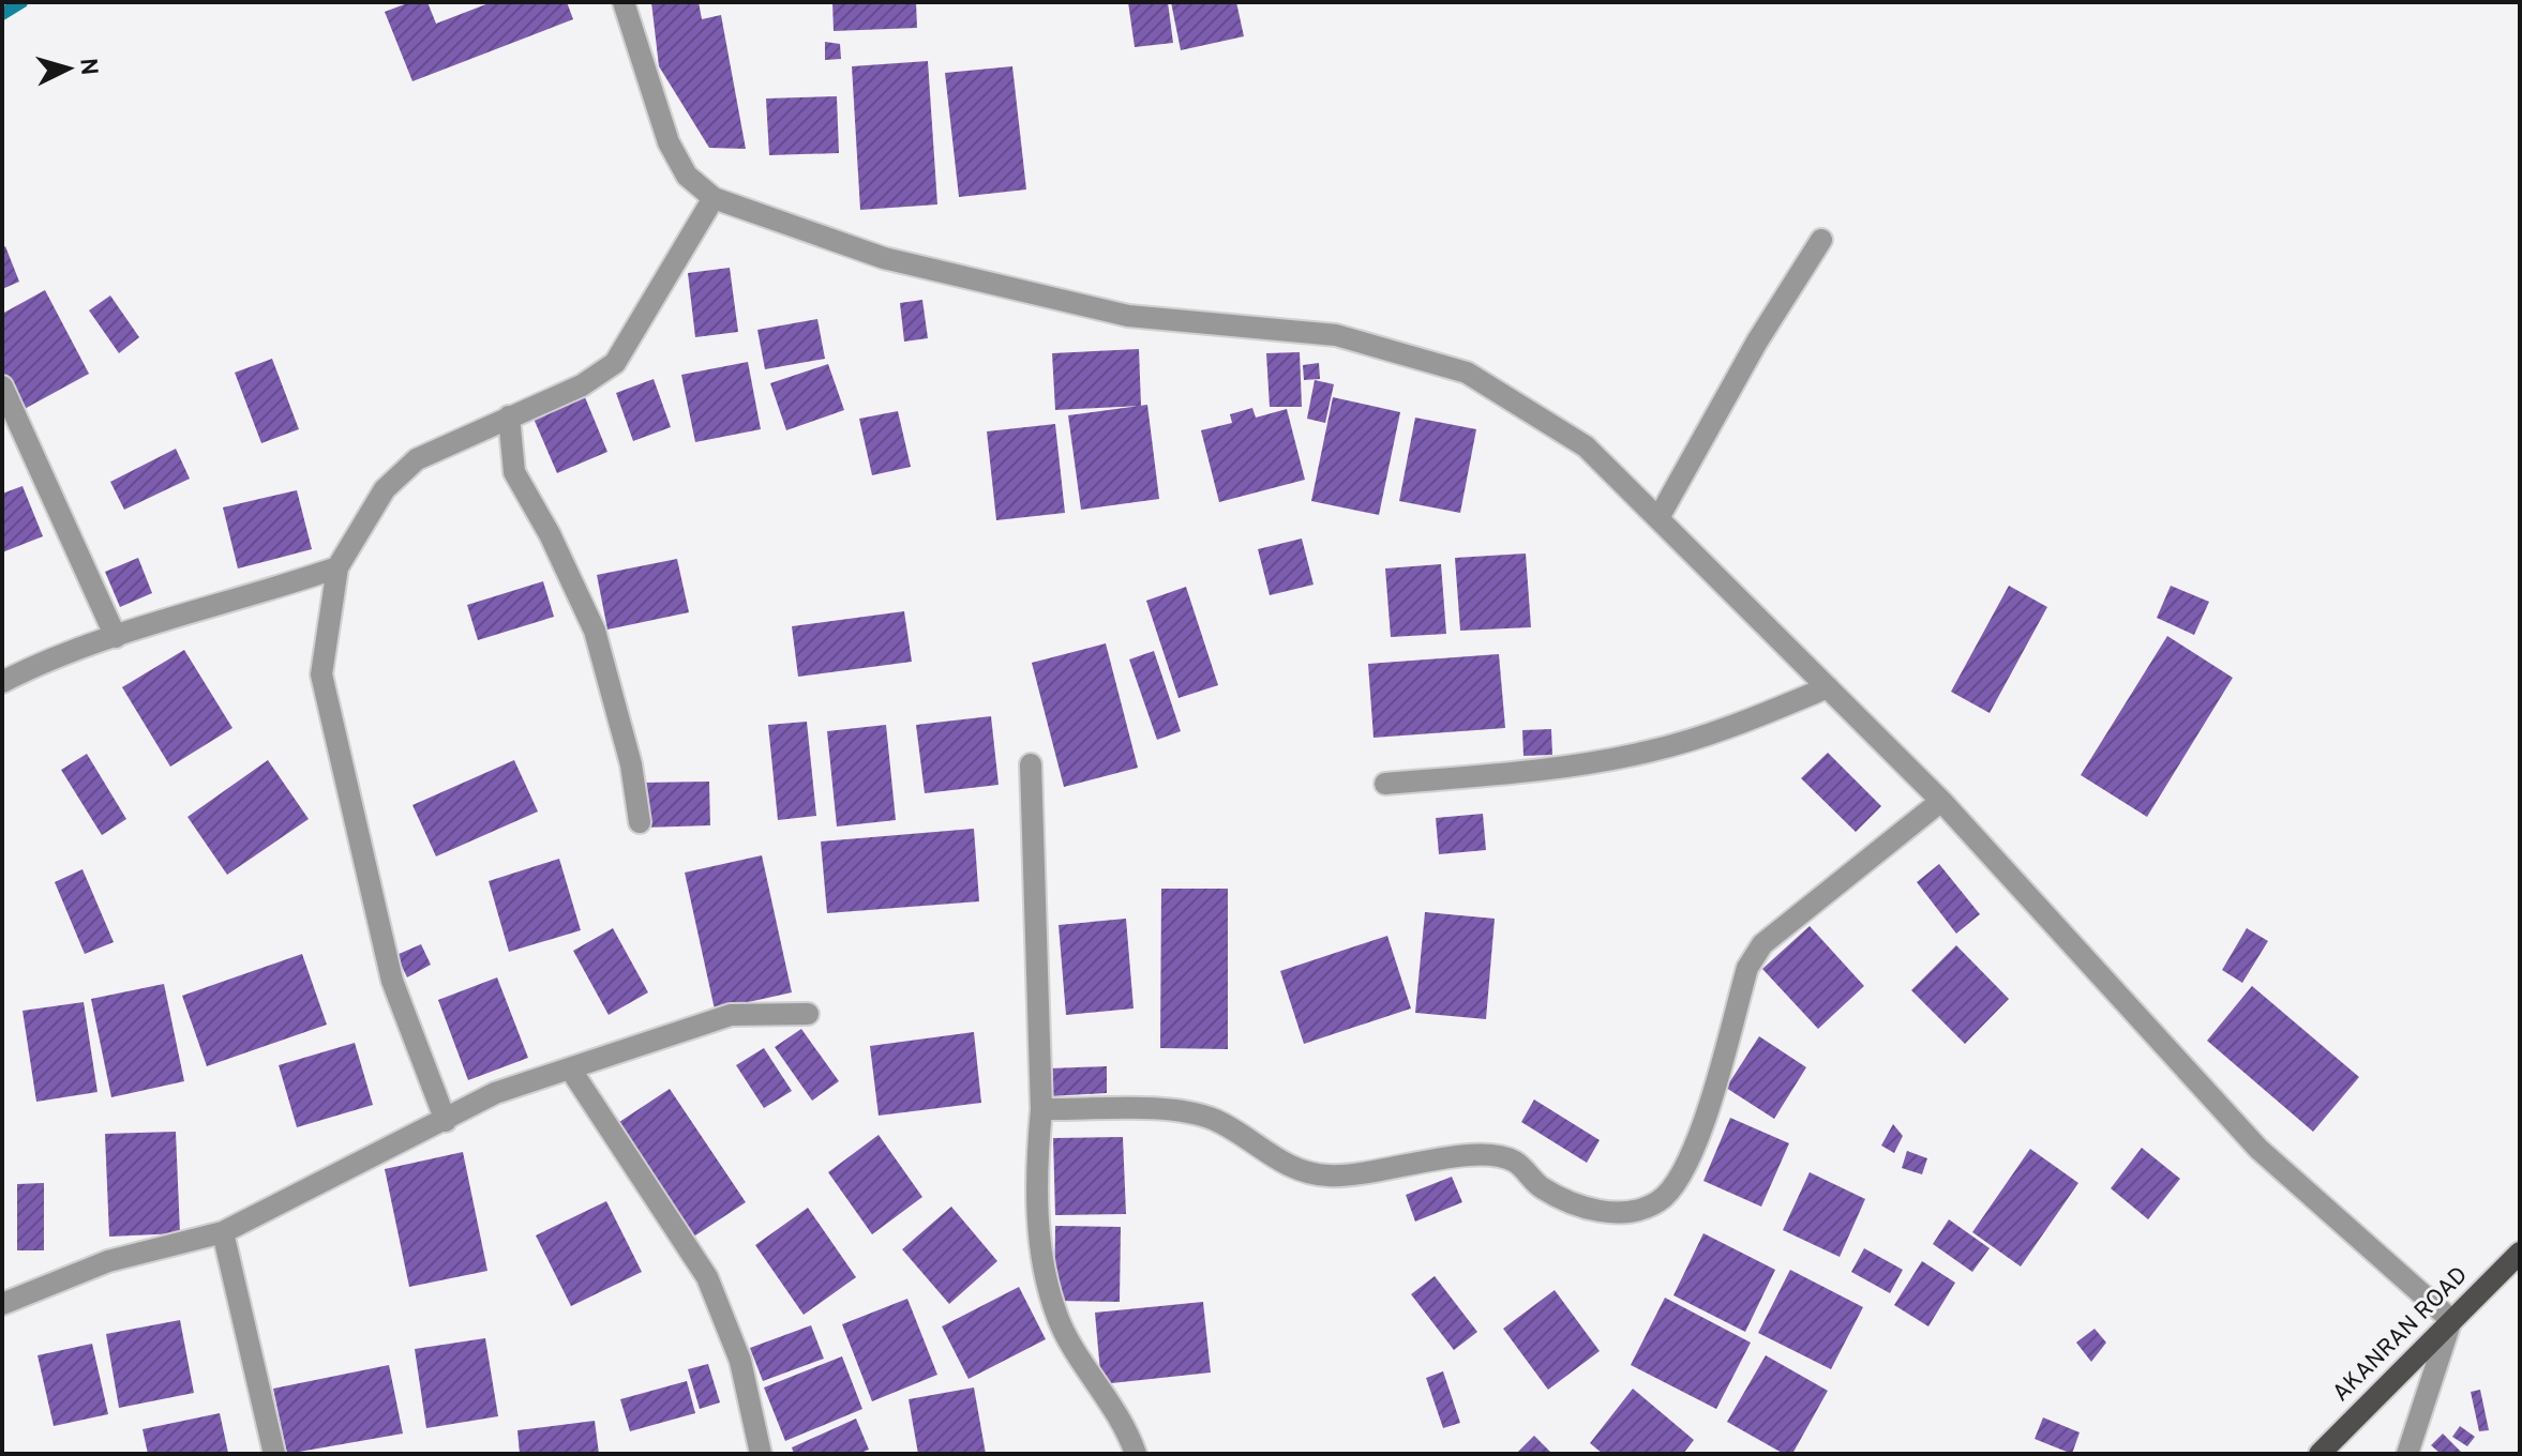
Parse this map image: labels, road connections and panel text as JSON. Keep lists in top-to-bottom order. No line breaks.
{"streets":{"main road":["AKANRAN ROAD"]},"north":"right"}
